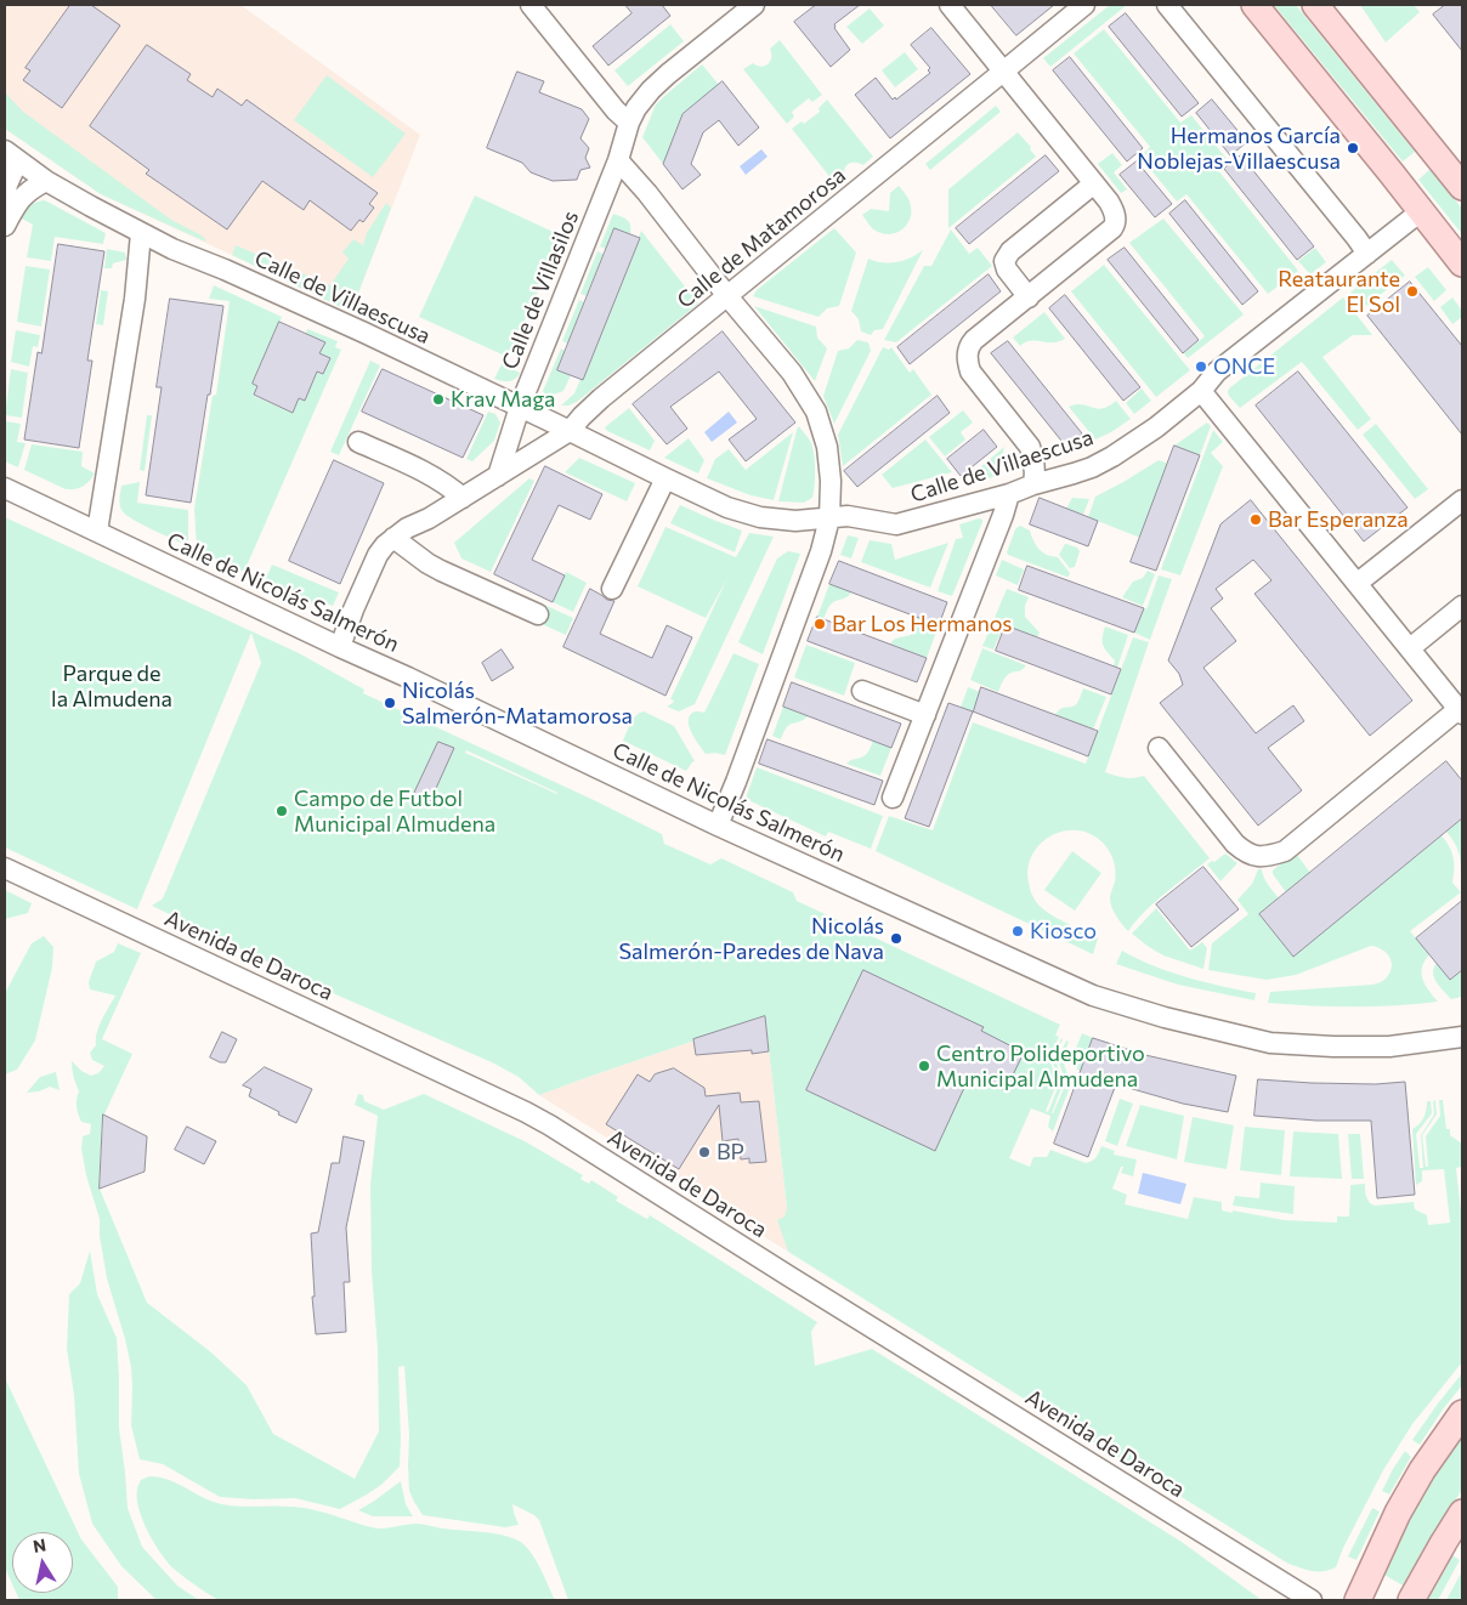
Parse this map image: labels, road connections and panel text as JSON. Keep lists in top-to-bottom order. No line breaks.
{"streets":{"street":["Calle de Matamorosa","Calle de Villasilos","Calle de Villaescusa","Calle de Nicolás Salmerón","Avenida de Daroca"]},"crossings":[["Calle de Matamorosa","Calle de Villasilos"],["Calle de Matamorosa","Calle de Villaescusa"],["Calle de Matamorosa","Calle de Nicolás Salmerón"],["Calle de Villasilos","Calle de Villaescusa"]],"parks":["Parque de la Almudena"],"places":["Hermanos García Noblejas-Villaescusa","Reataurante El Sol","ONCE","Krav Maga","Bar Esperanza","Bar Los Hermanos","Nicolás Salmerón-Matamorosa","Campo de Futbol Municipal Almudena","Kiosco","Nicolás Salmerón-Paredes de Nava","Centro Polideportivo Municipal Almudena","BP"],"north":"top"}
